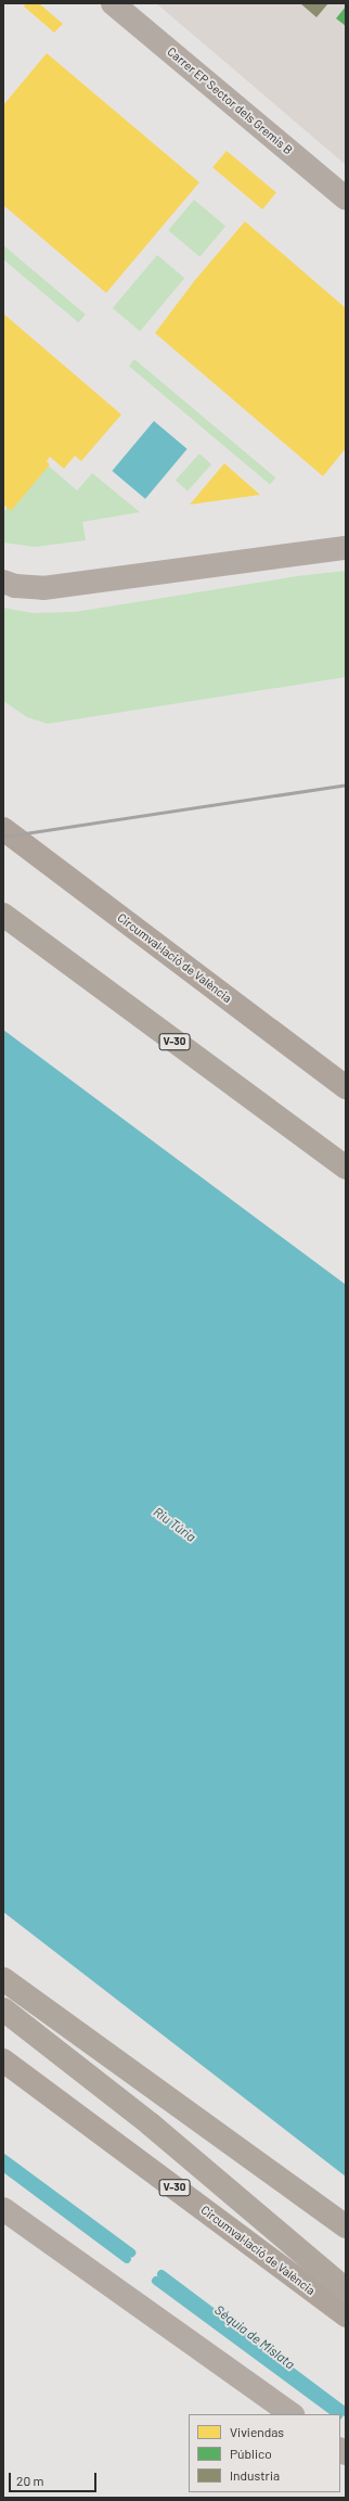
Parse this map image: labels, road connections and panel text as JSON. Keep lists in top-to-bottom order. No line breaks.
{"streets":{"highway":["Circumval·lació de València","V-30"],"street":["Carrer EP Sector dels Gremis B"]},"water":["Riu Túria","Séquia de Mislata"],"legend":["Viviendas","Público","Industria"],"scale_bar":"20 m"}
